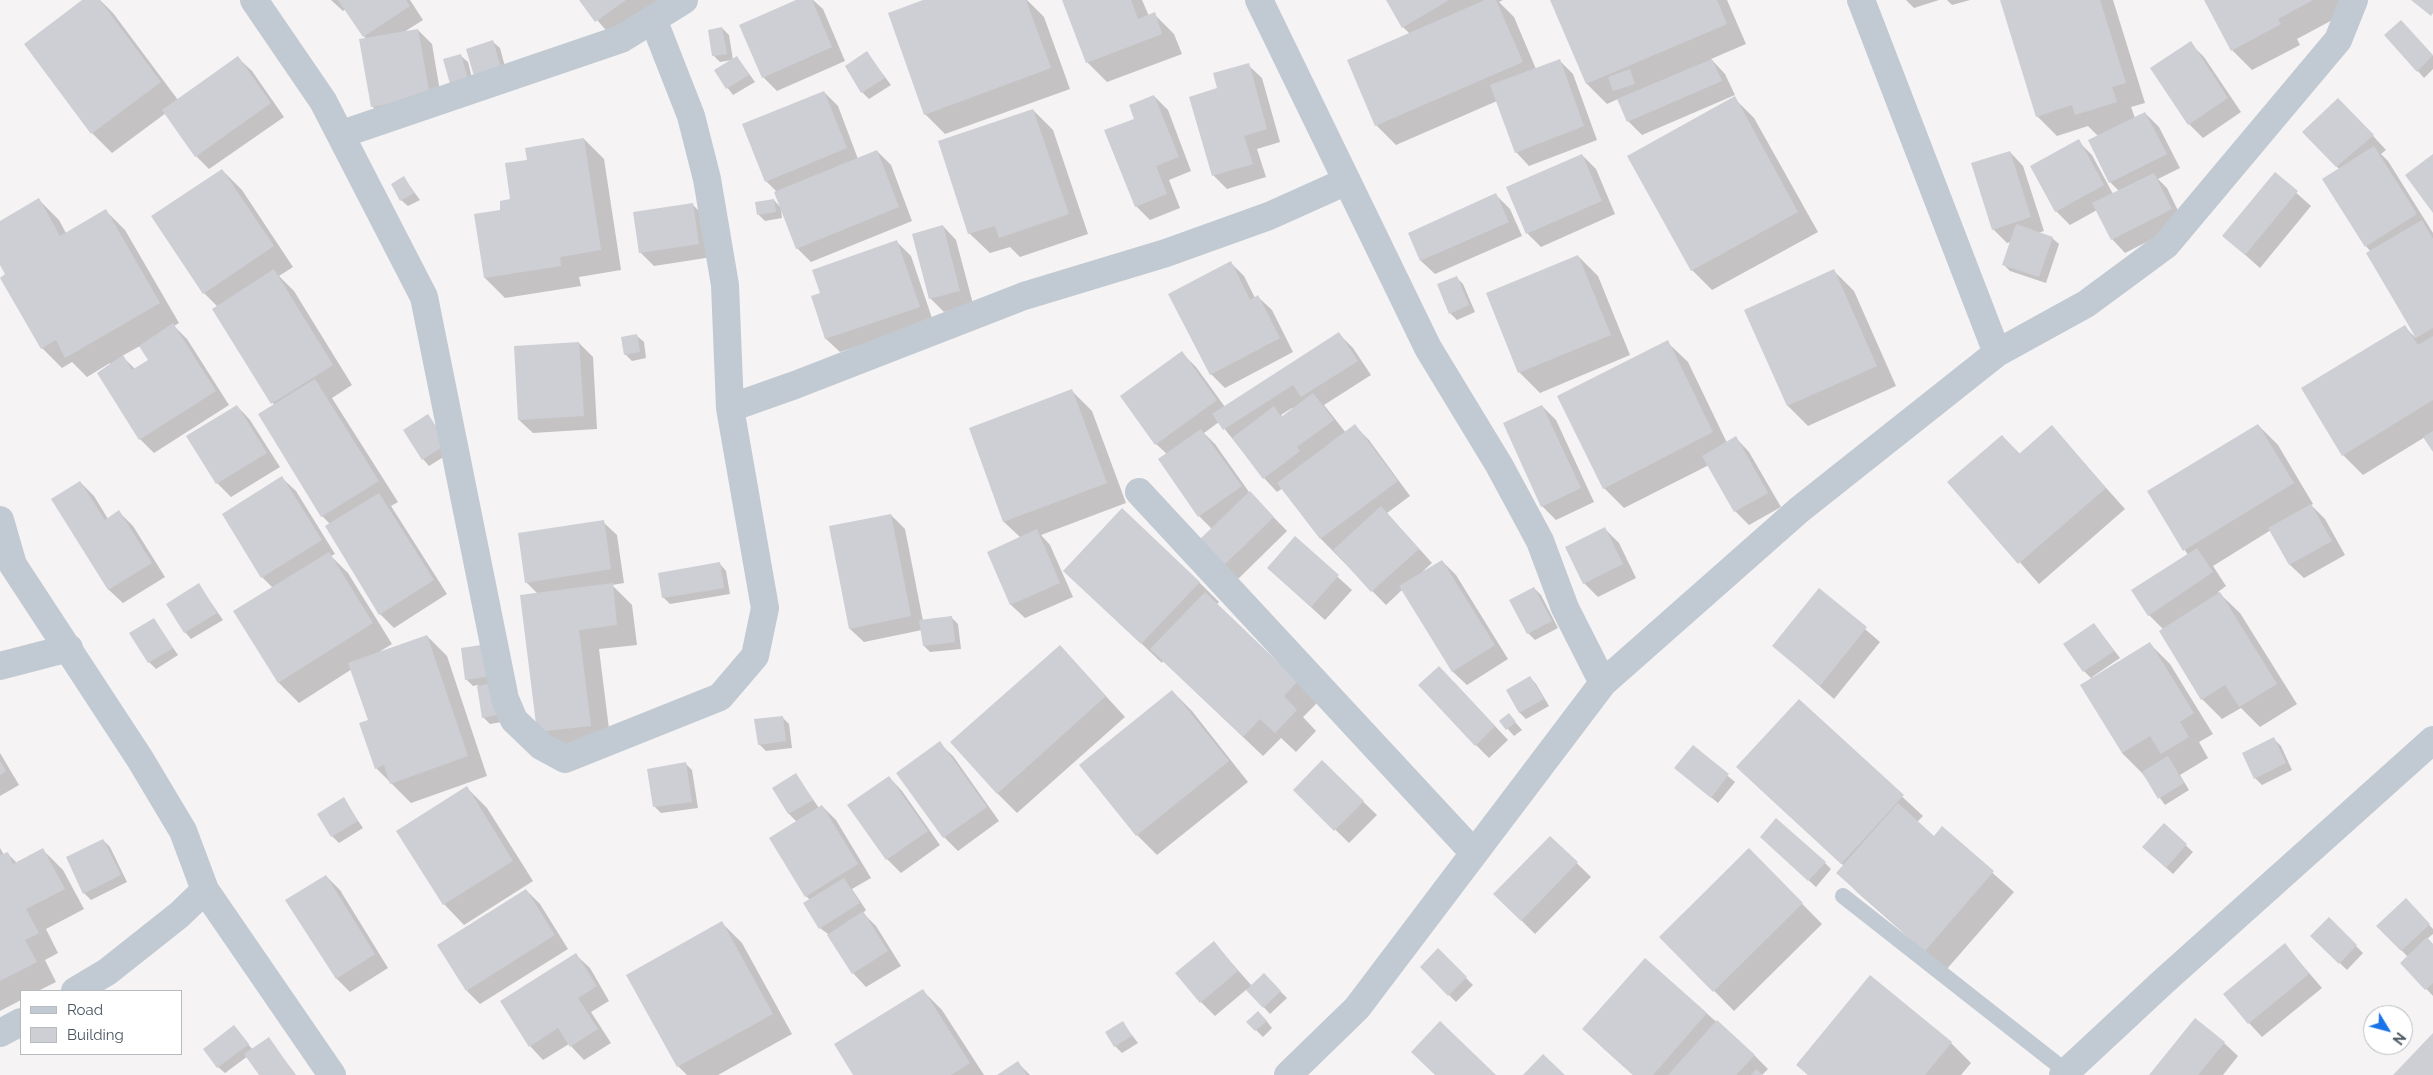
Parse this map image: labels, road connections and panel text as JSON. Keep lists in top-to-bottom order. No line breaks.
{"legend":["Road","Building"],"north":"bottom right"}
